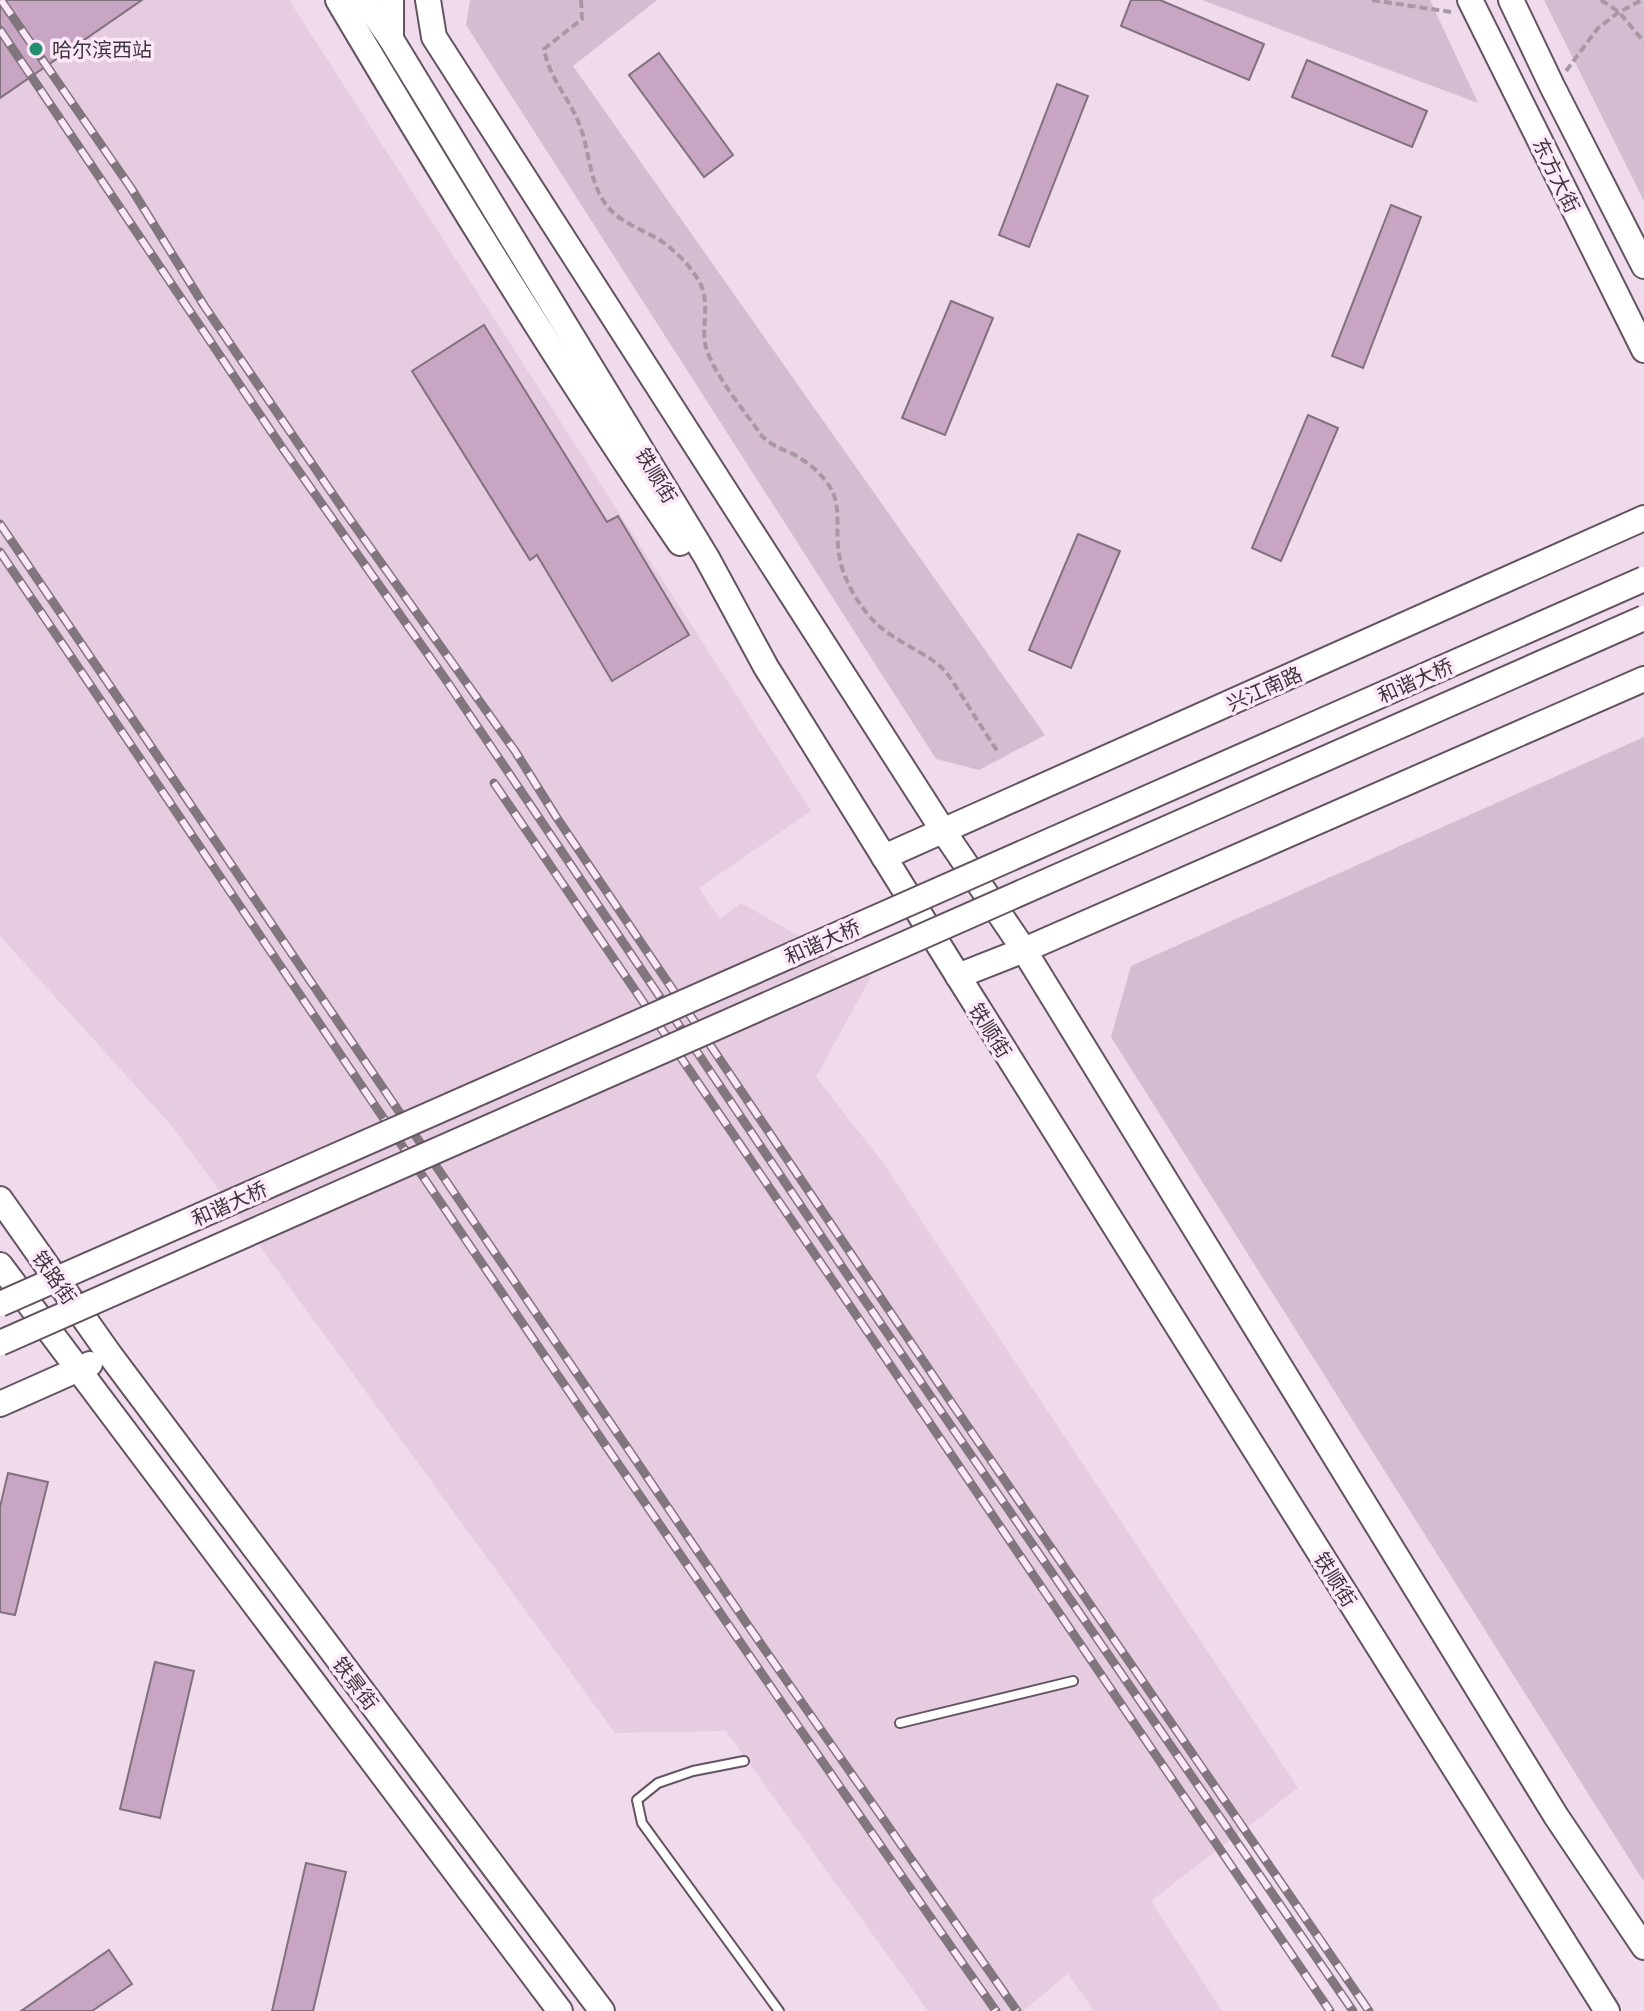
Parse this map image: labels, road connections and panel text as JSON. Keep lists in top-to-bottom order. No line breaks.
{"streets":{"main road":["东方大街","铁顺街","和谐大桥","兴江南路","铁路街","铁景街"]},"crossings":[["铁顺街","兴江南路"],["铁路街","铁景街"]],"places":["哈尔滨西站"]}
